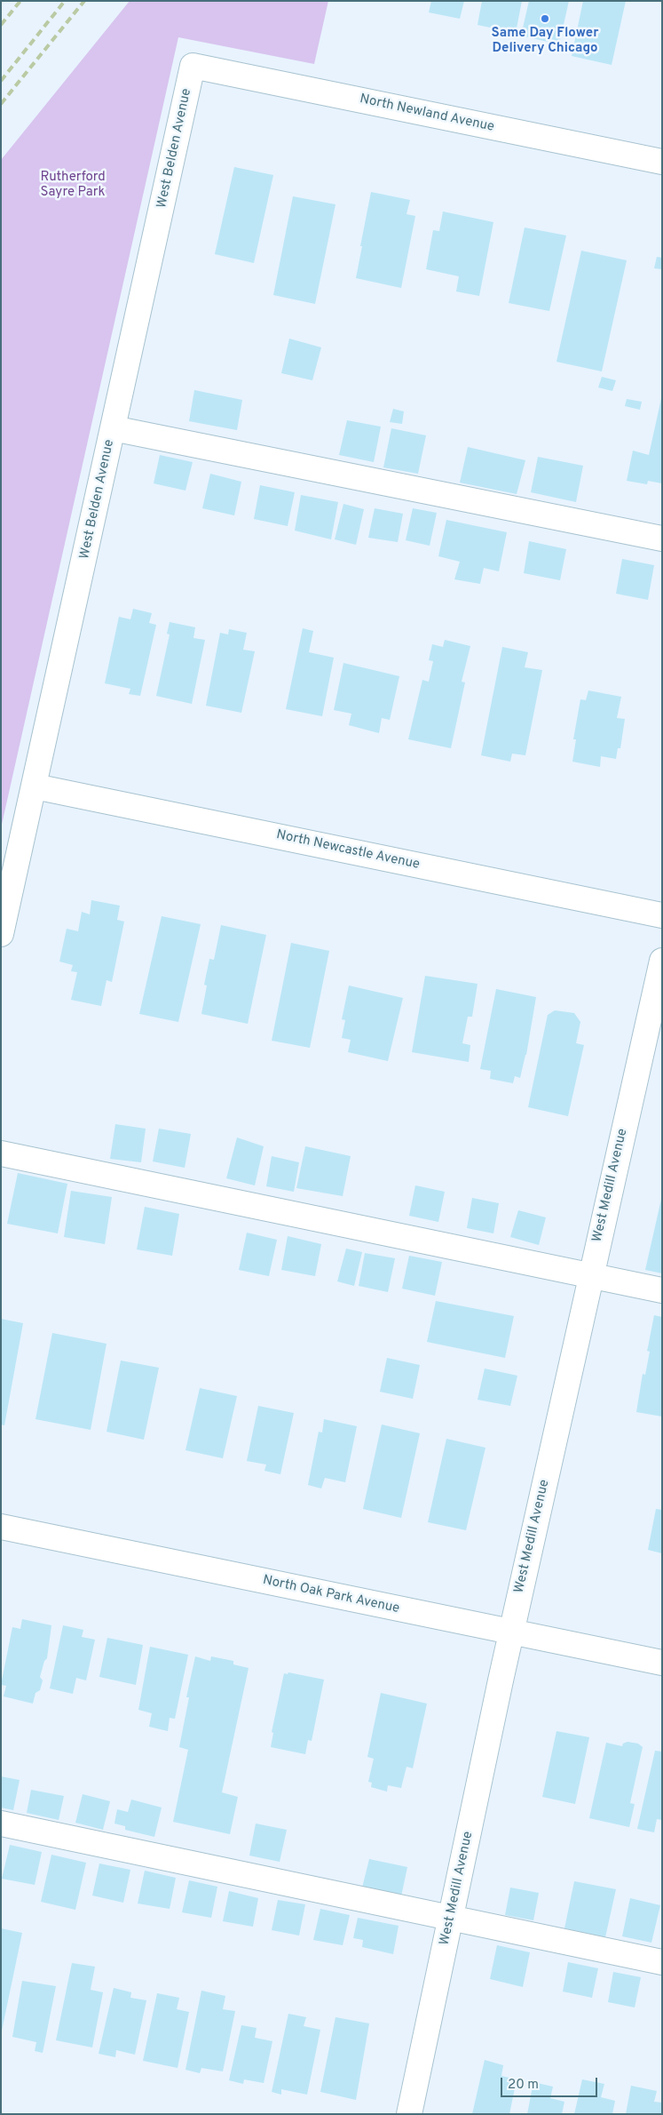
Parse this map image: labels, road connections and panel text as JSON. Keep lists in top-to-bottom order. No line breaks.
{"streets":{"street":["North Newland Avenue","West Belden Avenue","North Newcastle Avenue","West Medill Avenue","North Oak Park Avenue"]},"crossings":[["North Newland Avenue","West Belden Avenue"],["West Belden Avenue","North Newcastle Avenue"],["West Medill Avenue","North Oak Park Avenue"]],"parks":["Rutherford Sayre Park"],"places":["Same Day Flower Delivery Chicago"],"scale_bar":"20 m"}
